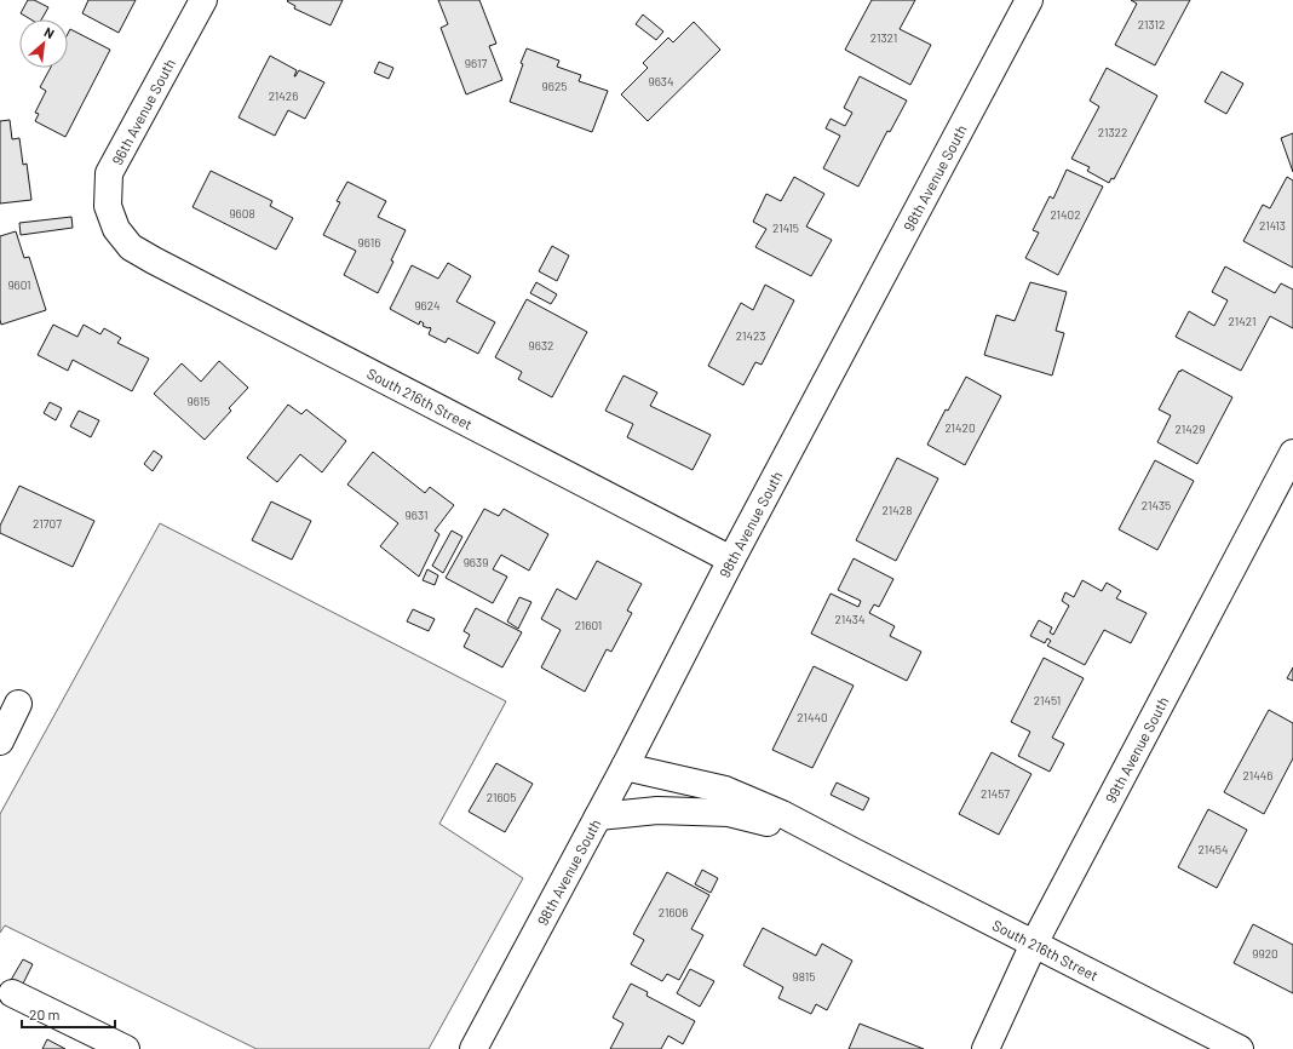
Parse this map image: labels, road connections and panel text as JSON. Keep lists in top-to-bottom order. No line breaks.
{"streets":{"street":["96th Avenue South","98th Avenue South","South 216th Street","99th Avenue South"]},"crossings":[["96th Avenue South","South 216th Street"],["98th Avenue South","South 216th Street"],["South 216th Street","99th Avenue South"]],"house_numbers":["21312","21321","9617","9634","9625","21426","21322","9608","21402","21413","21415","9616","9601","9624","21421","21423","9632","9615","21420","21429","21435","21428","9631","21707","9639","21434","21601","21451","21440","21446","21457","21605","21454","21606","9920","9815"],"scale_bar":"20 m","north":"top right"}
